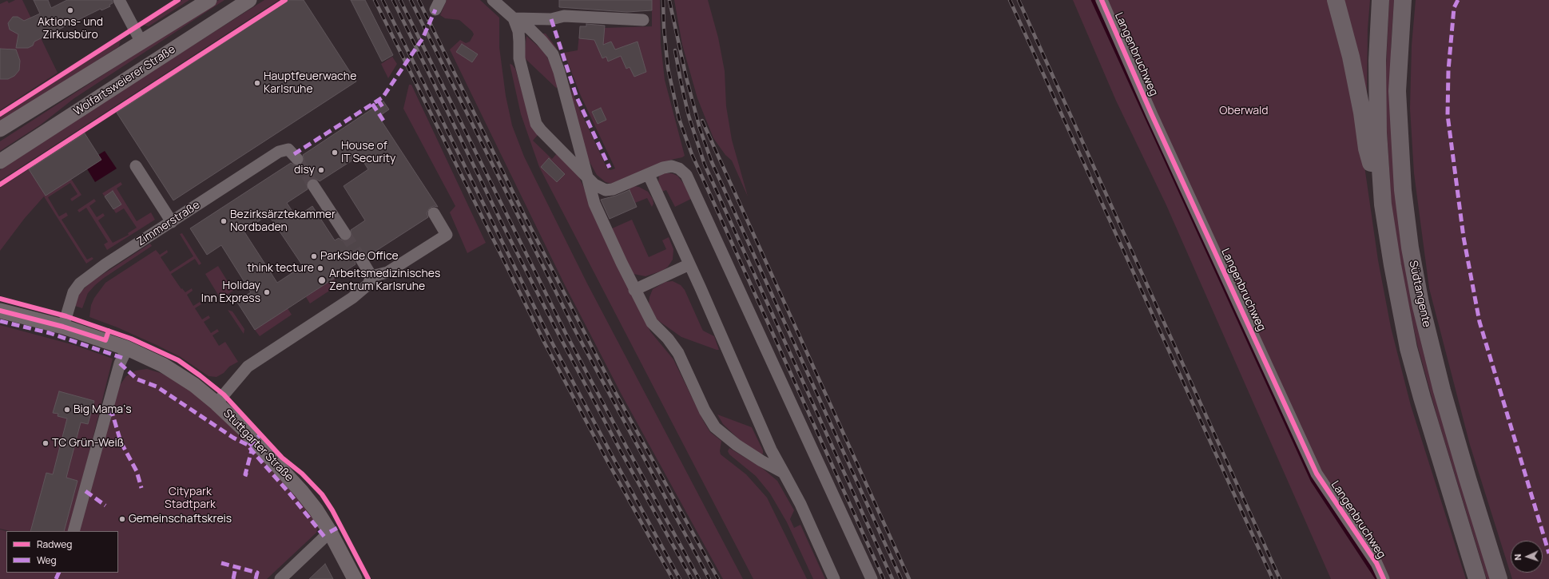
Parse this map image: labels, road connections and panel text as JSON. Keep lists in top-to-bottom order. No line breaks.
{"streets":{"highway":["Südtangente"],"main road":["Wolfartsweierer Straße","Stuttgarter Straße"],"street":["Langenbruchweg","Zimmerstraße"]},"crossings":[["Zimmerstraße","Stuttgarter Straße"]],"parks":["Oberwald","Citypark Stadtpark"],"places":["Aktions- und Zirkusbüro","Hauptfeuerwache Karlsruhe","House of IT Security","disy","Bezirksärztekammer Nordbaden","ParkSide Office","think tecture","Arbeitsmedizinisches Zentrum Karlsruhe","Holiday Inn Express","Big Mama‘s","TC Grün-Weiß","Gemeinschaftskreis"],"legend":["Radweg","Weg"],"north":"left"}
